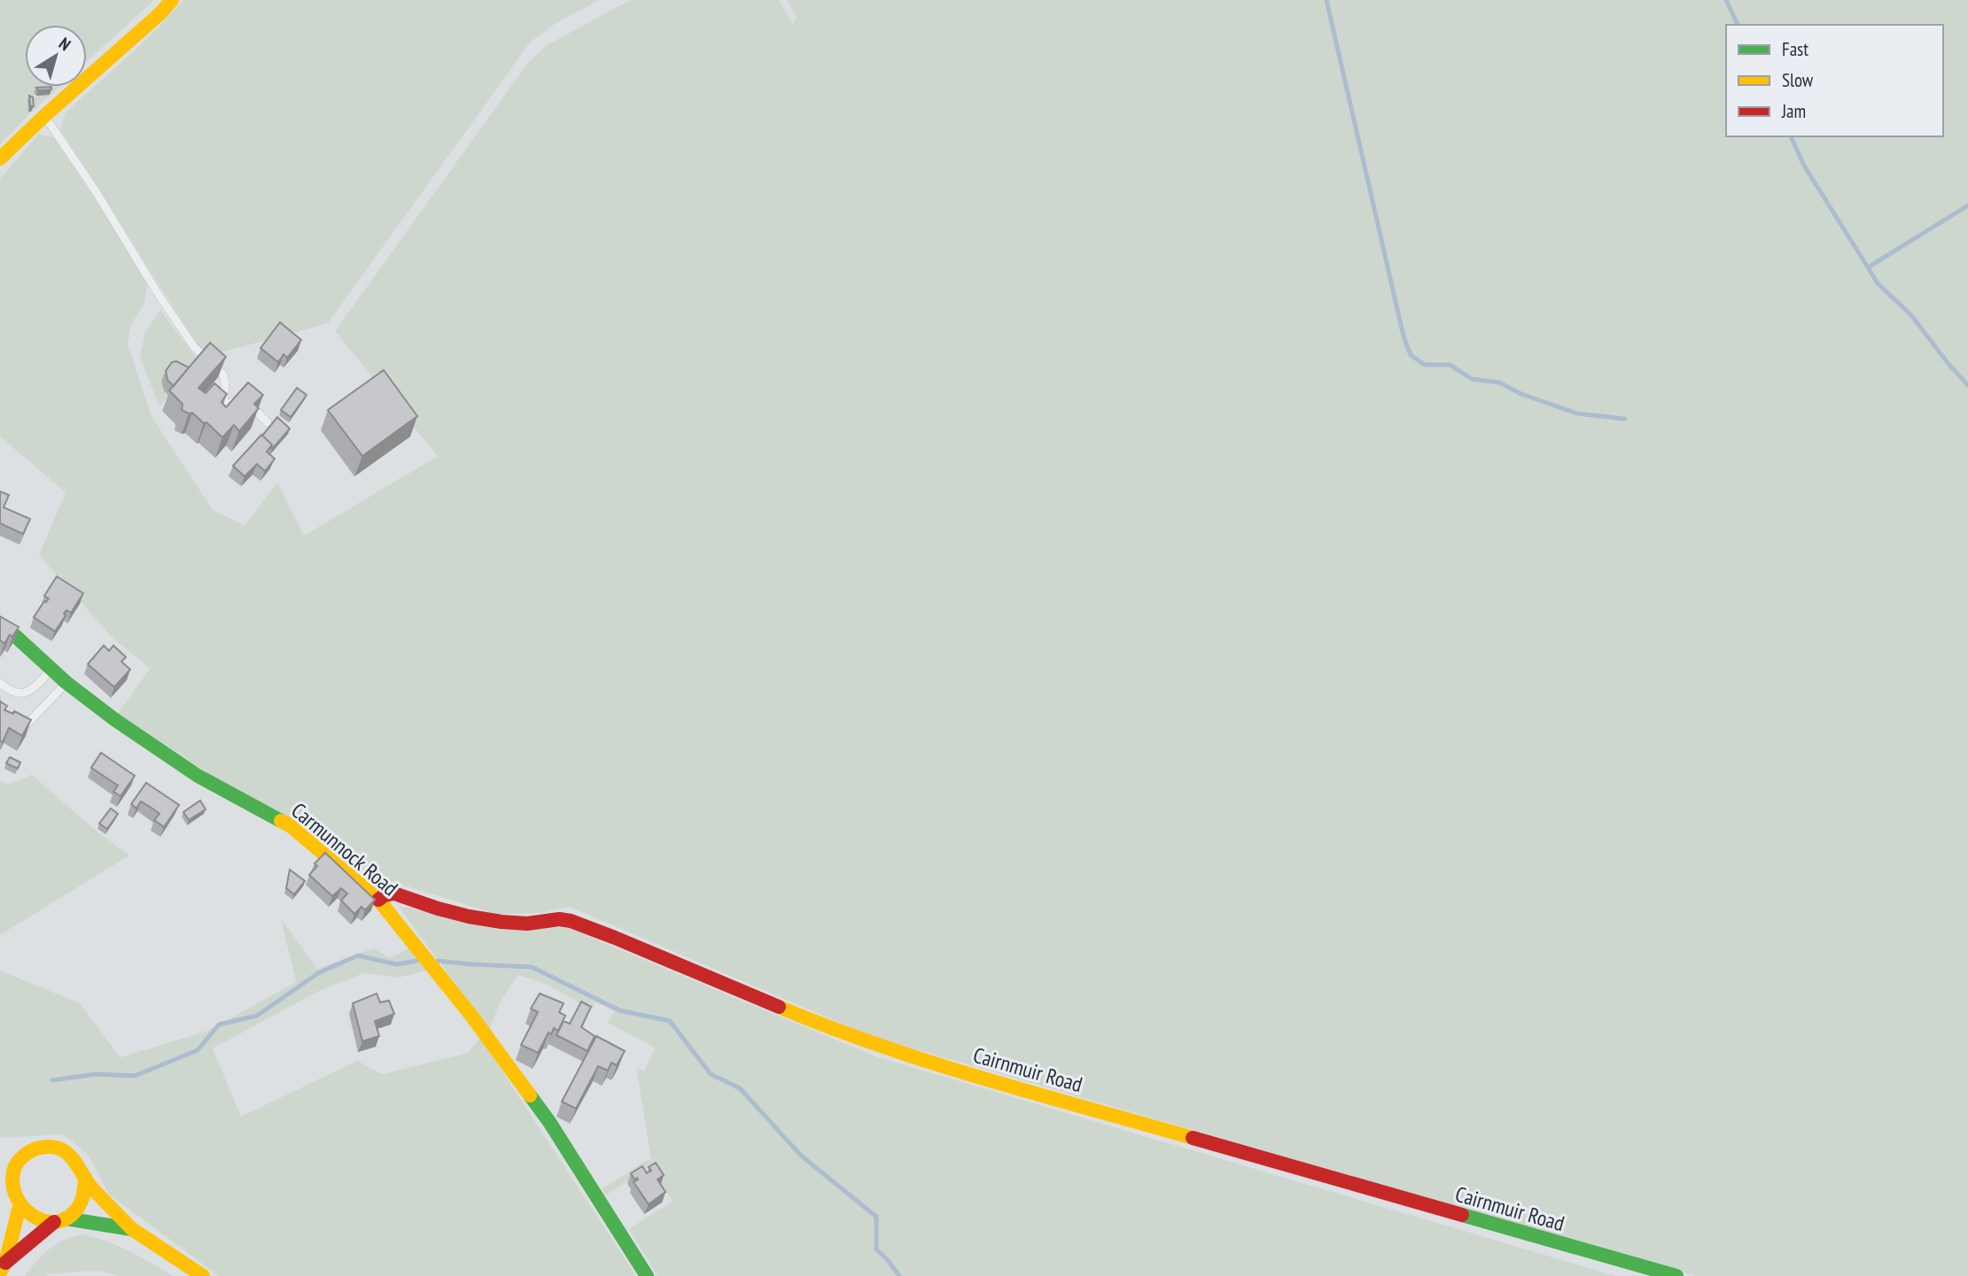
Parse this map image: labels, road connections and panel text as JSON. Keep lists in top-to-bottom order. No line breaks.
{"streets":{"street":["Carmunnock Road","Cairnmuir Road"]},"crossings":[["Carmunnock Road","Cairnmuir Road"]],"legend":["Fast","Slow","Jam"],"north":"top right"}
